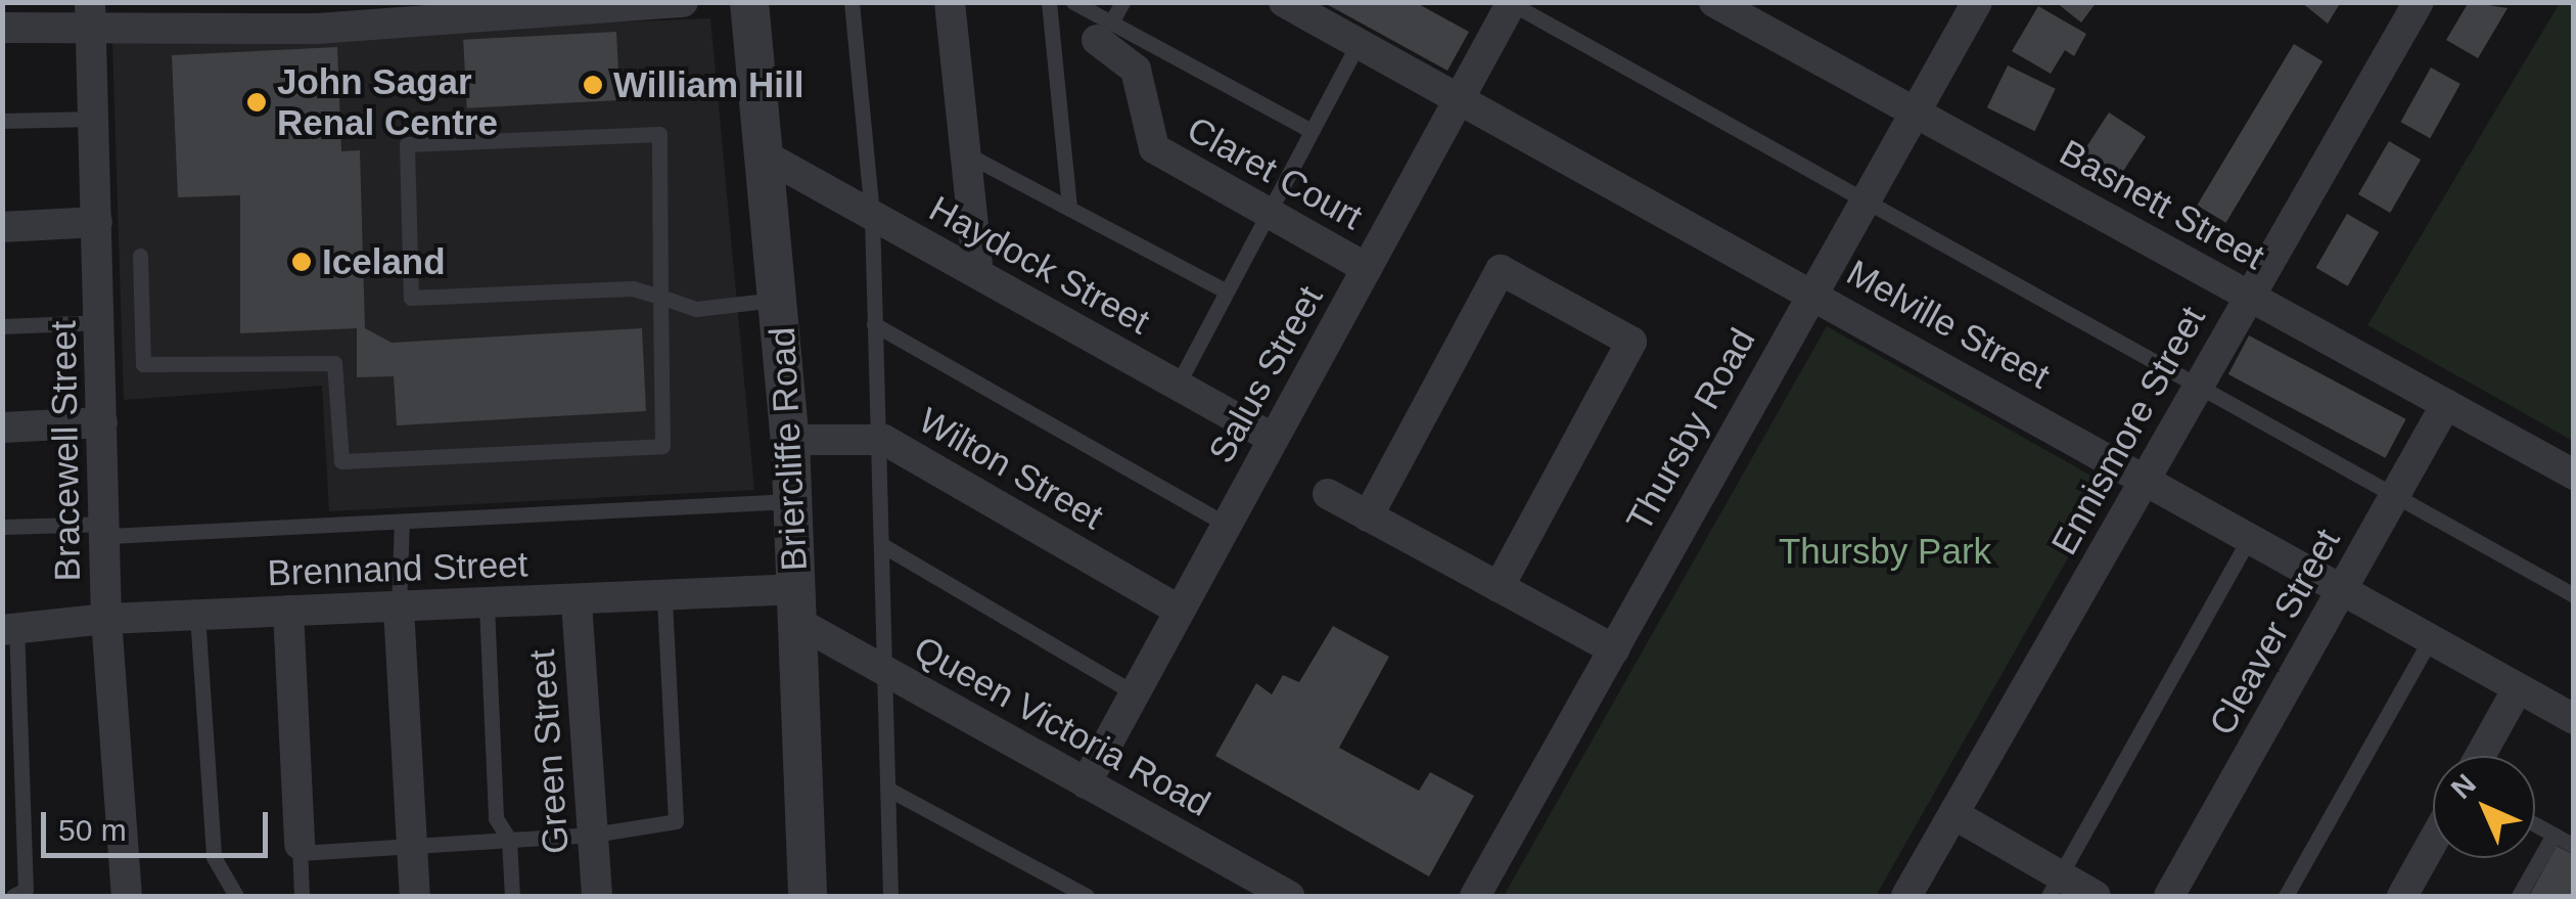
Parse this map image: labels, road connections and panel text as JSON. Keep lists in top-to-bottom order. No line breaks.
{"streets":{"street":["Claret Court","Basnett Street","Haydock Street","Melville Street","Salus Street","Thursby Road","Ennismore Street","Briercliffe Road","Bracewell Street","Wilton Street","Brennand Street","Cleaver Street","Queen Victoria Road","Green Street"]},"crossings":[["Claret Court","Salus Street"],["Basnett Street","Thursby Road"],["Basnett Street","Ennismore Street"],["Basnett Street","Cleaver Street"],["Haydock Street","Salus Street"],["Haydock Street","Briercliffe Road"],["Melville Street","Salus Street"],["Melville Street","Thursby Road"],["Melville Street","Ennismore Street"],["Melville Street","Cleaver Street"],["Salus Street","Wilton Street"],["Salus Street","Queen Victoria Road"],["Briercliffe Road","Wilton Street"],["Briercliffe Road","Brennand Street"],["Briercliffe Road","Queen Victoria Road"],["Bracewell Street","Brennand Street"],["Brennand Street","Queen Victoria Road"],["Brennand Street","Green Street"]],"parks":["Thursby Park"],"places":["William Hill","John Sagar Renal Centre","Iceland"],"scale_bar":"50 m","north":"top left"}
